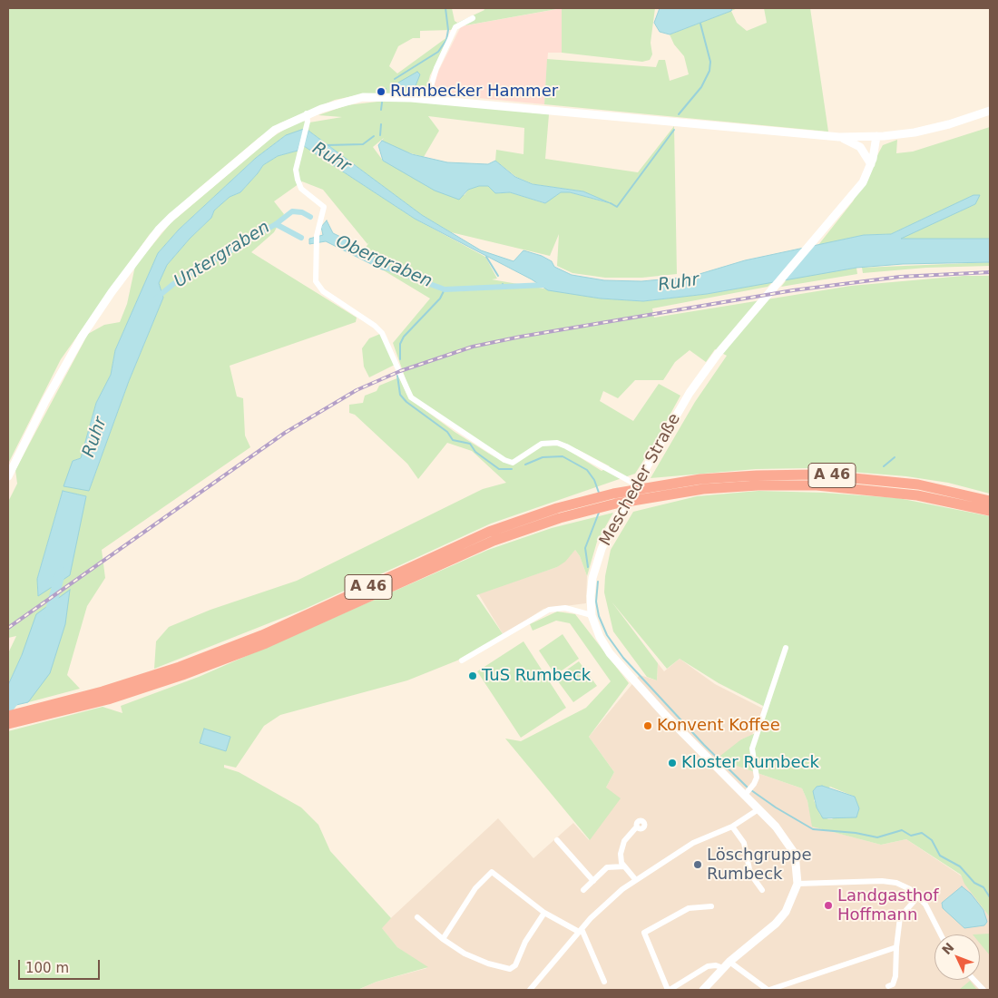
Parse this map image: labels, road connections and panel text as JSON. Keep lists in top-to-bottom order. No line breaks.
{"streets":{"highway":["A 46"],"main road":["Mescheder Straße"]},"water":["Ruhr","Untergraben","Obergraben"],"places":["Rumbecker Hammer","TuS Rumbeck","Konvent Koffee","Kloster Rumbeck","Löschgruppe Rumbeck","Landgasthof Hoffmann"],"scale_bar":"100 m","north":"top left"}
